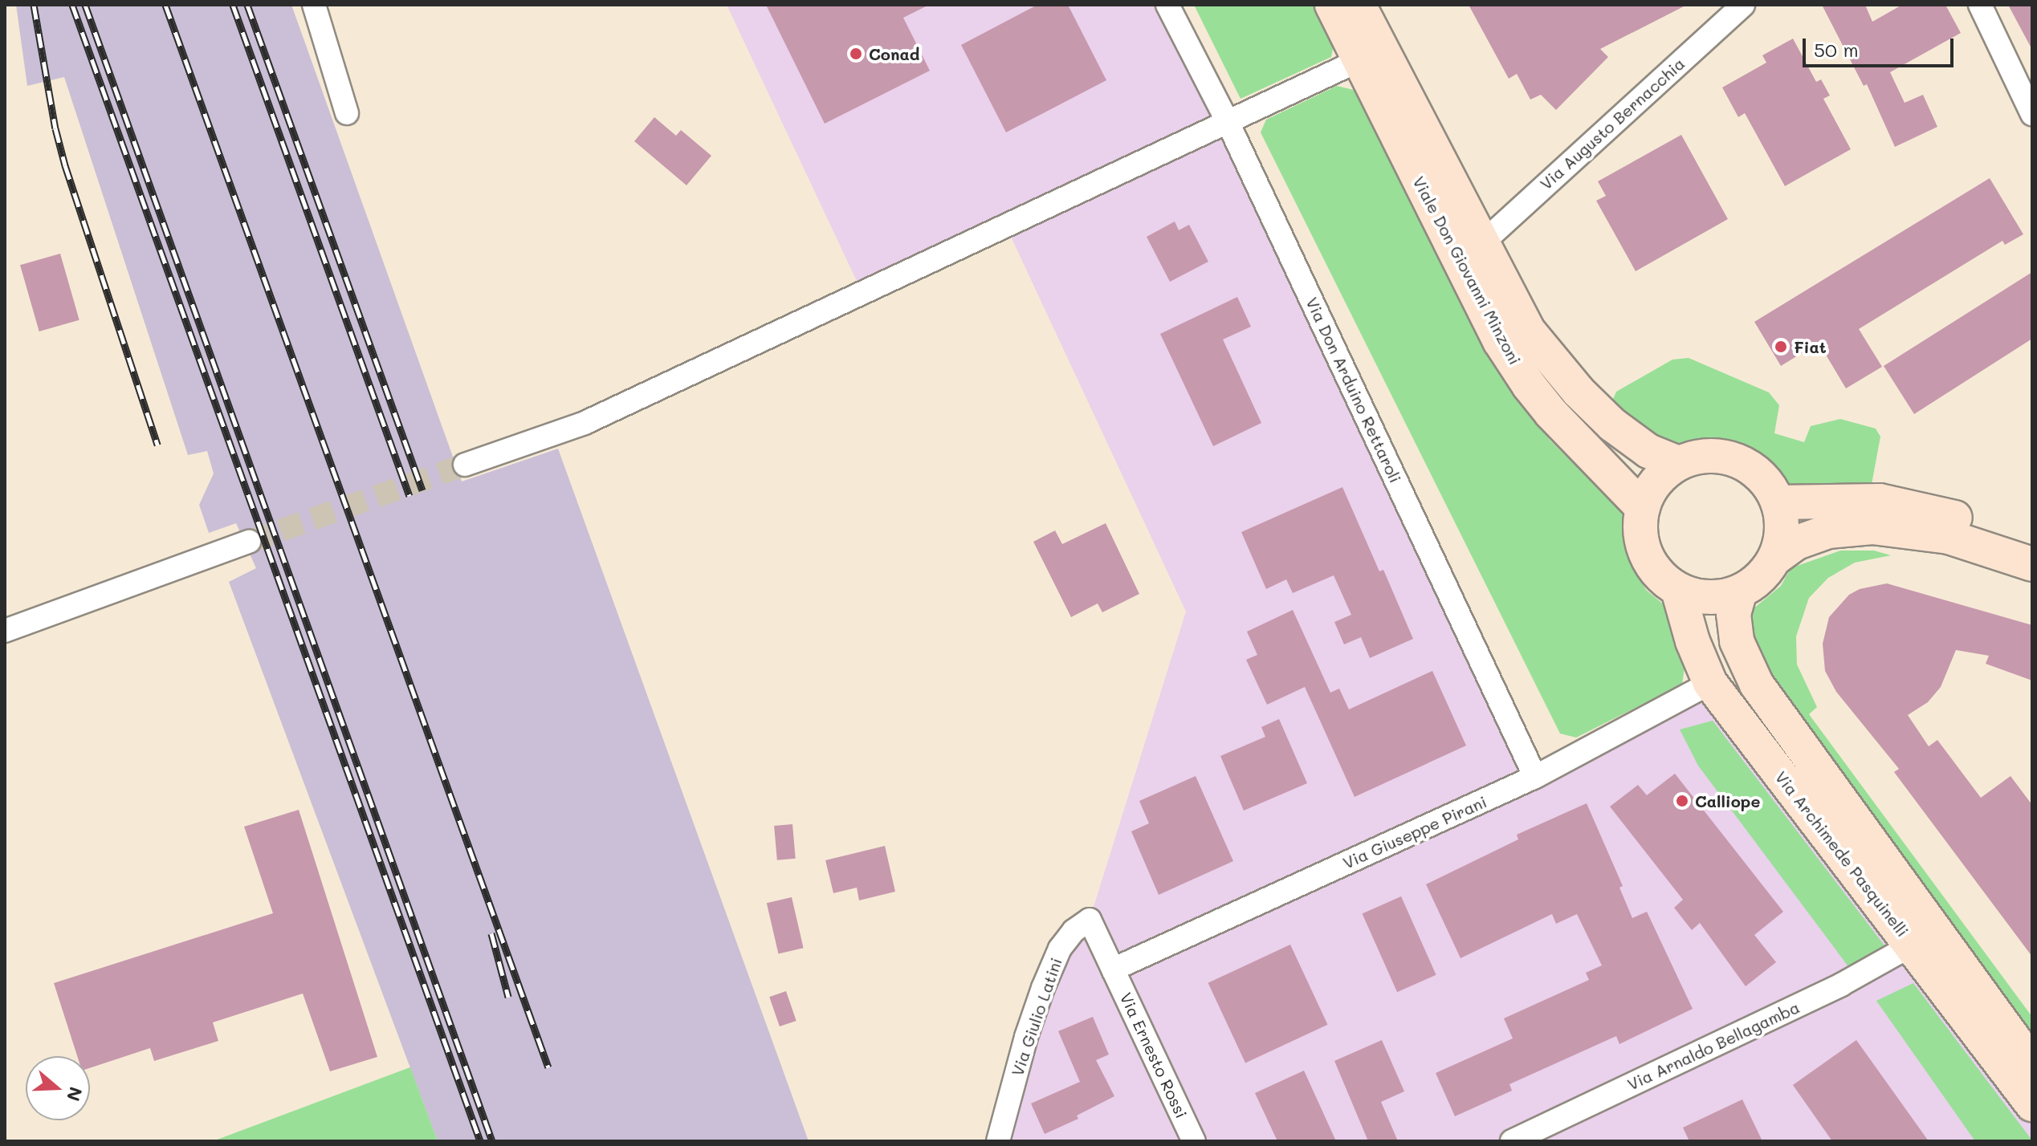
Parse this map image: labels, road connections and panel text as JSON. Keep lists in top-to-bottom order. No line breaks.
{"streets":{"main road":["Viale Don Giovanni Minzoni","Via Archimede Pasquinelli"],"street":["Via Augusto Bernacchia","Via Don Arduino Rettaroli","Via Giuseppe Pirani","Via Giulio Latini","Via Arnaldo Bellagamba","Via Ernesto Rossi"]},"crossings":[["Via Augusto Bernacchia","Viale Don Giovanni Minzoni"],["Viale Don Giovanni Minzoni","Via Archimede Pasquinelli"],["Via Don Arduino Rettaroli","Via Giuseppe Pirani"],["Via Giuseppe Pirani","Via Archimede Pasquinelli"],["Via Giuseppe Pirani","Via Giulio Latini"],["Via Giuseppe Pirani","Via Ernesto Rossi"],["Via Archimede Pasquinelli","Via Arnaldo Bellagamba"],["Via Giulio Latini","Via Ernesto Rossi"]],"places":["Conad","Fiat","Calliope"],"scale_bar":"50 m","north":"right"}
